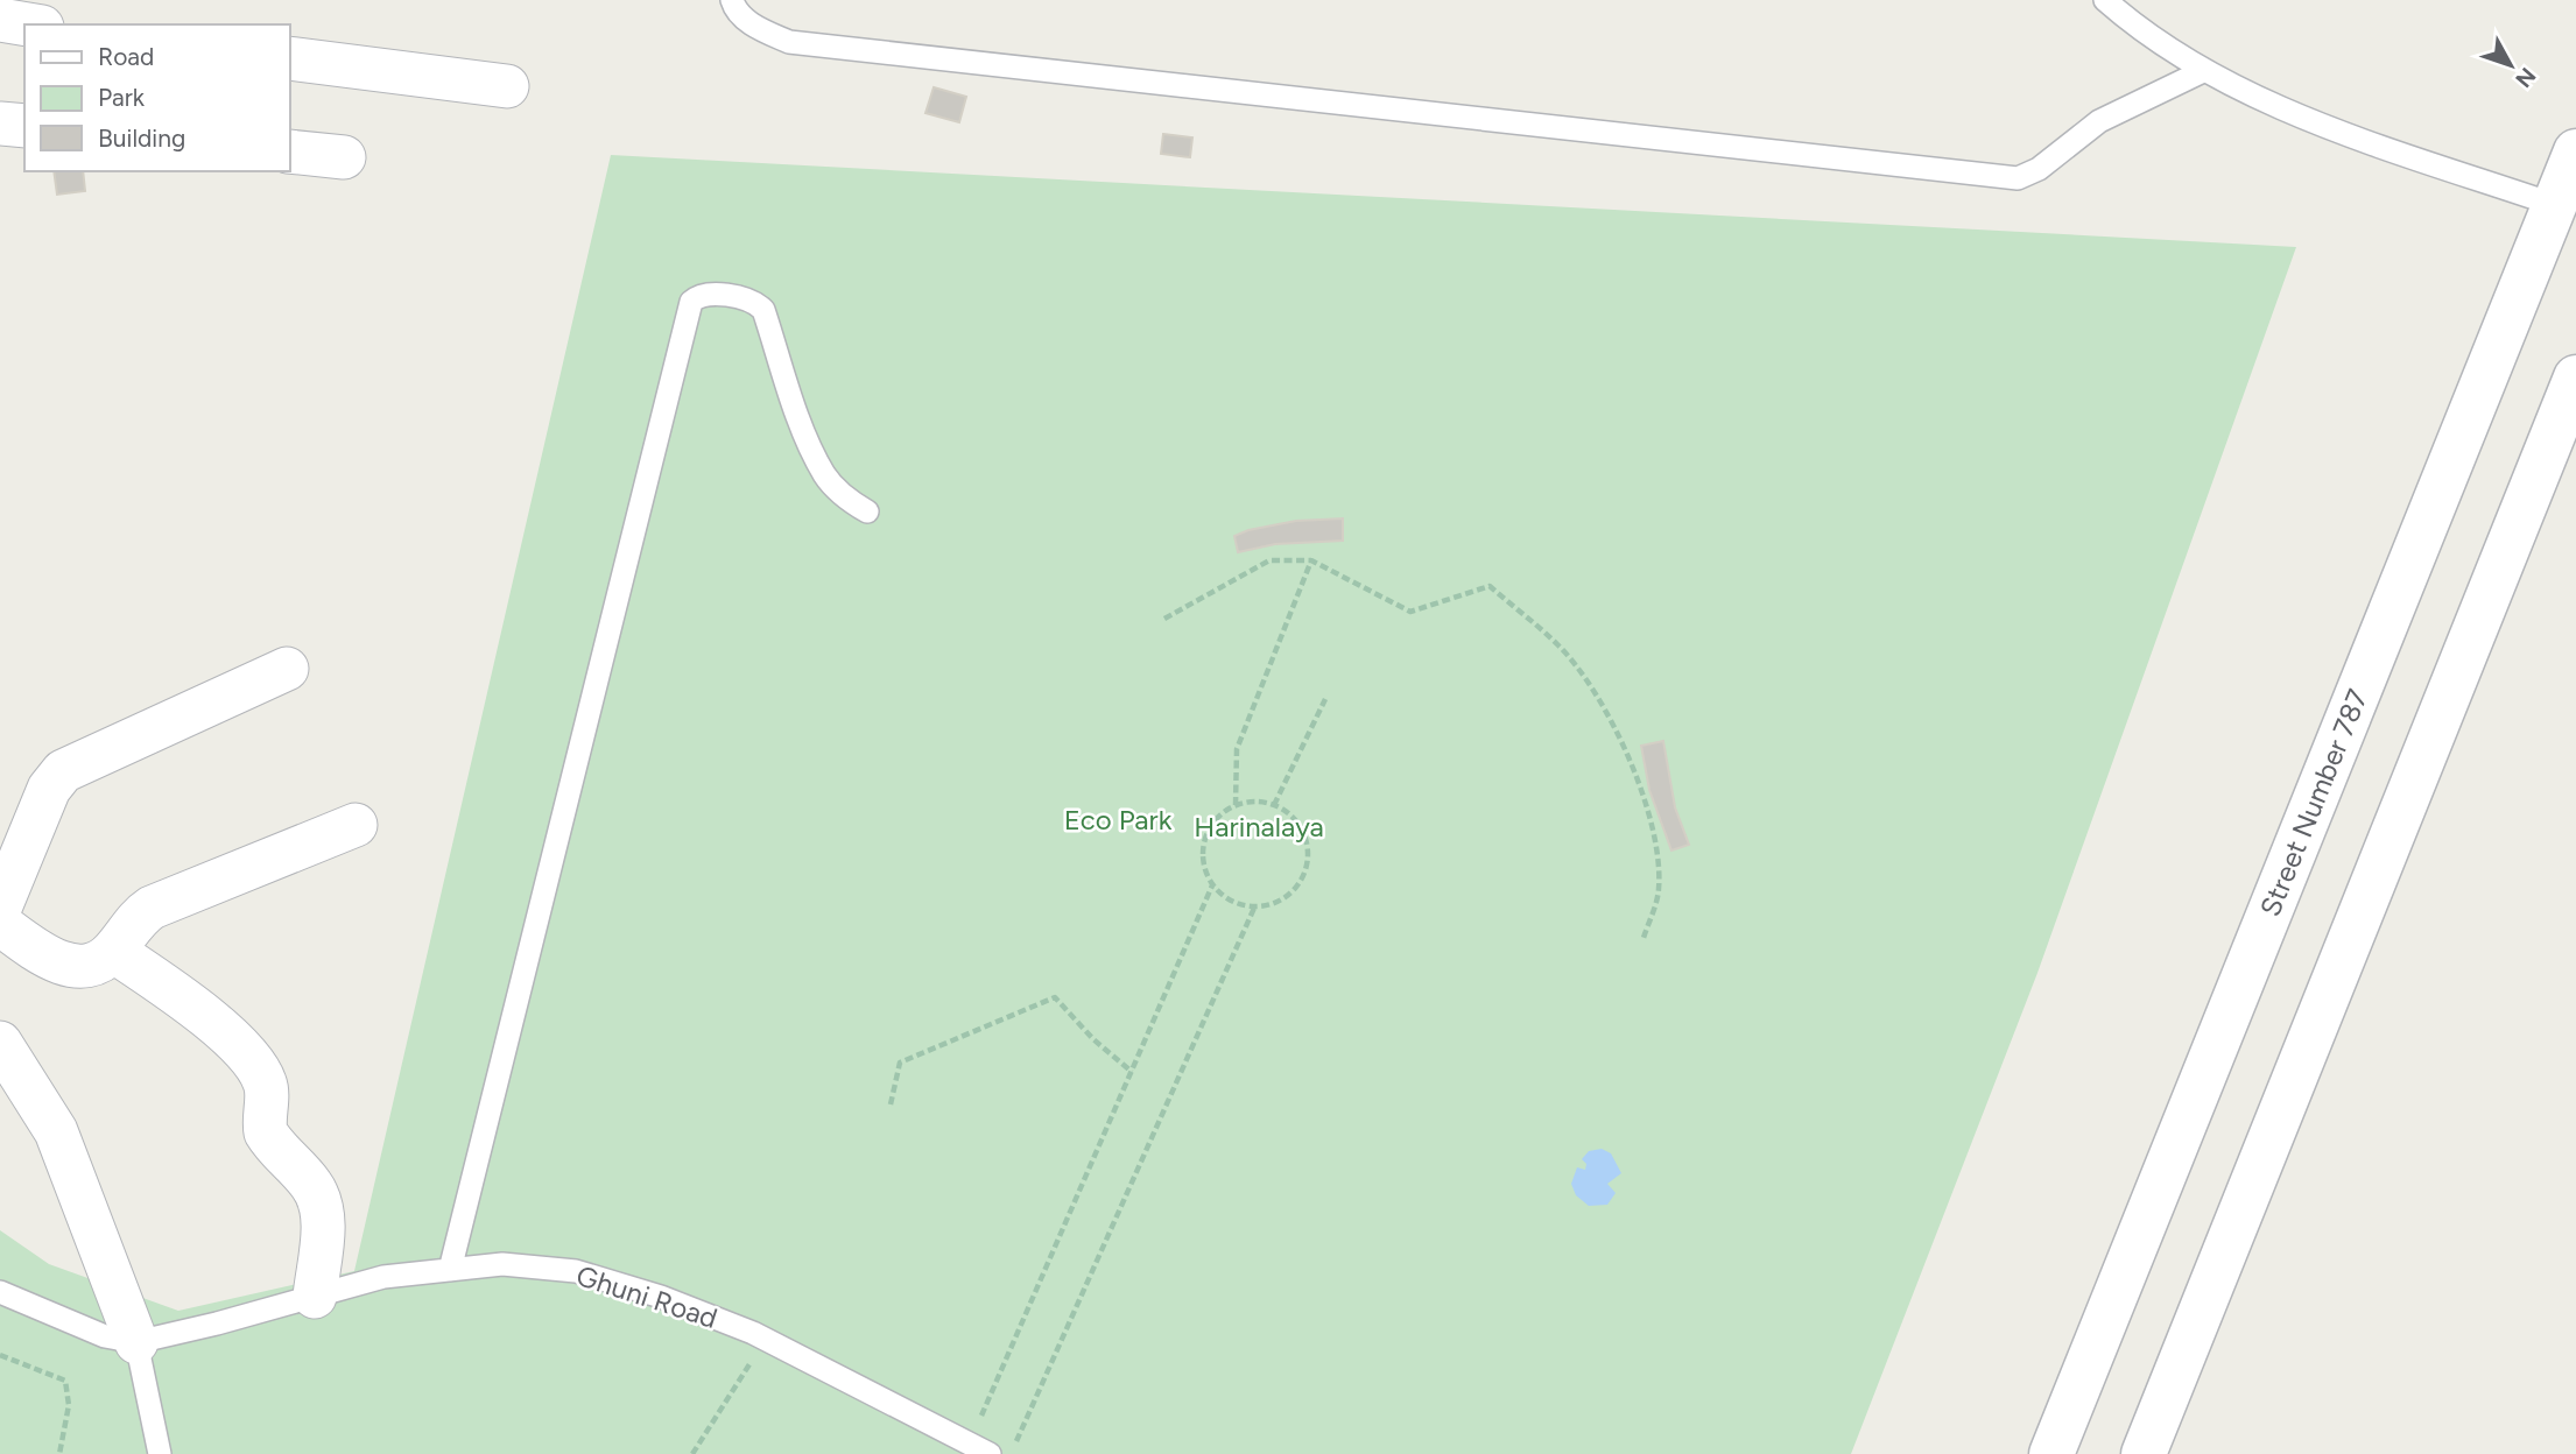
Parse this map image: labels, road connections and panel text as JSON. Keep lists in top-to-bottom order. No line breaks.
{"streets":{"street":["Street Number 787"],"lane":["Ghuni Road"]},"parks":["Eco Park","Harinalaya"],"legend":["Road","Park","Building"],"north":"bottom right"}
